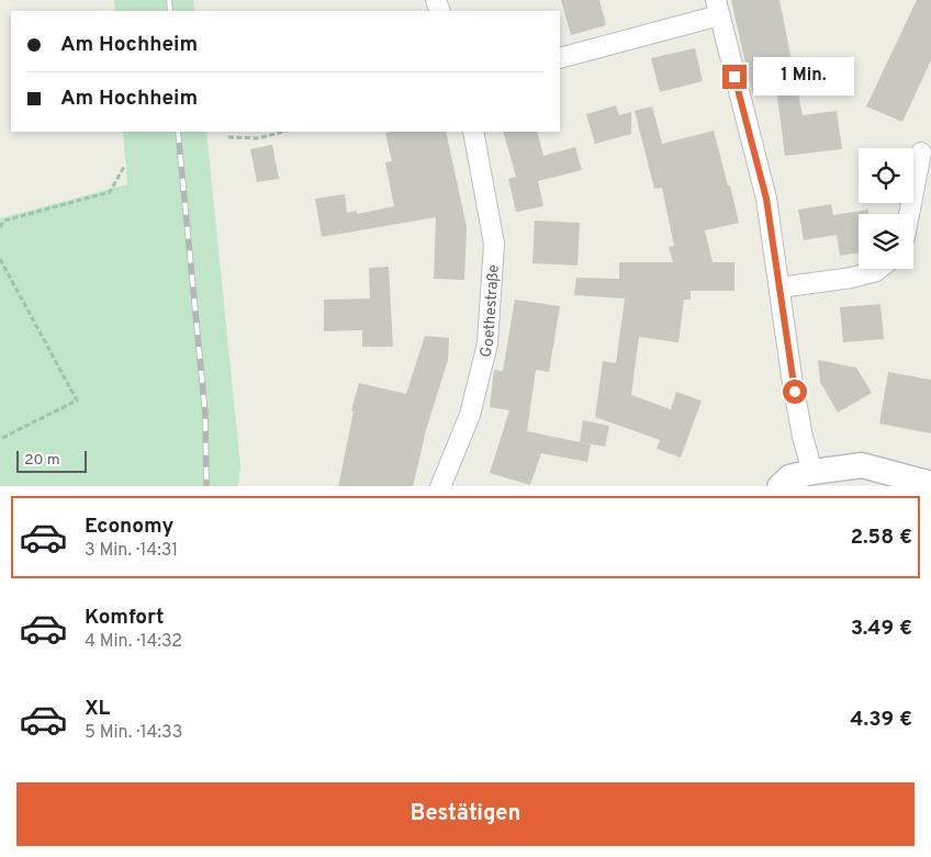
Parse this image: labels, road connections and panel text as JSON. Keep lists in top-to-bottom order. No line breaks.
{"streets":{"street":["Goethestraße"]},"scale_bar":"20 m","page":{"banner":["Am Hochheim","Am Hochheim"],"bubble":"1 Min.","scale":"20 m","list":[{"name":"Economy","note":"3 Min. · 14:31","value":"2.58 €"},{"name":"Komfort","note":"4 Min. · 14:32","value":"3.49 €"},{"name":"XL","note":"5 Min. · 14:33","value":"4.39 €"}],"buttons":"Bestätigen"}}
